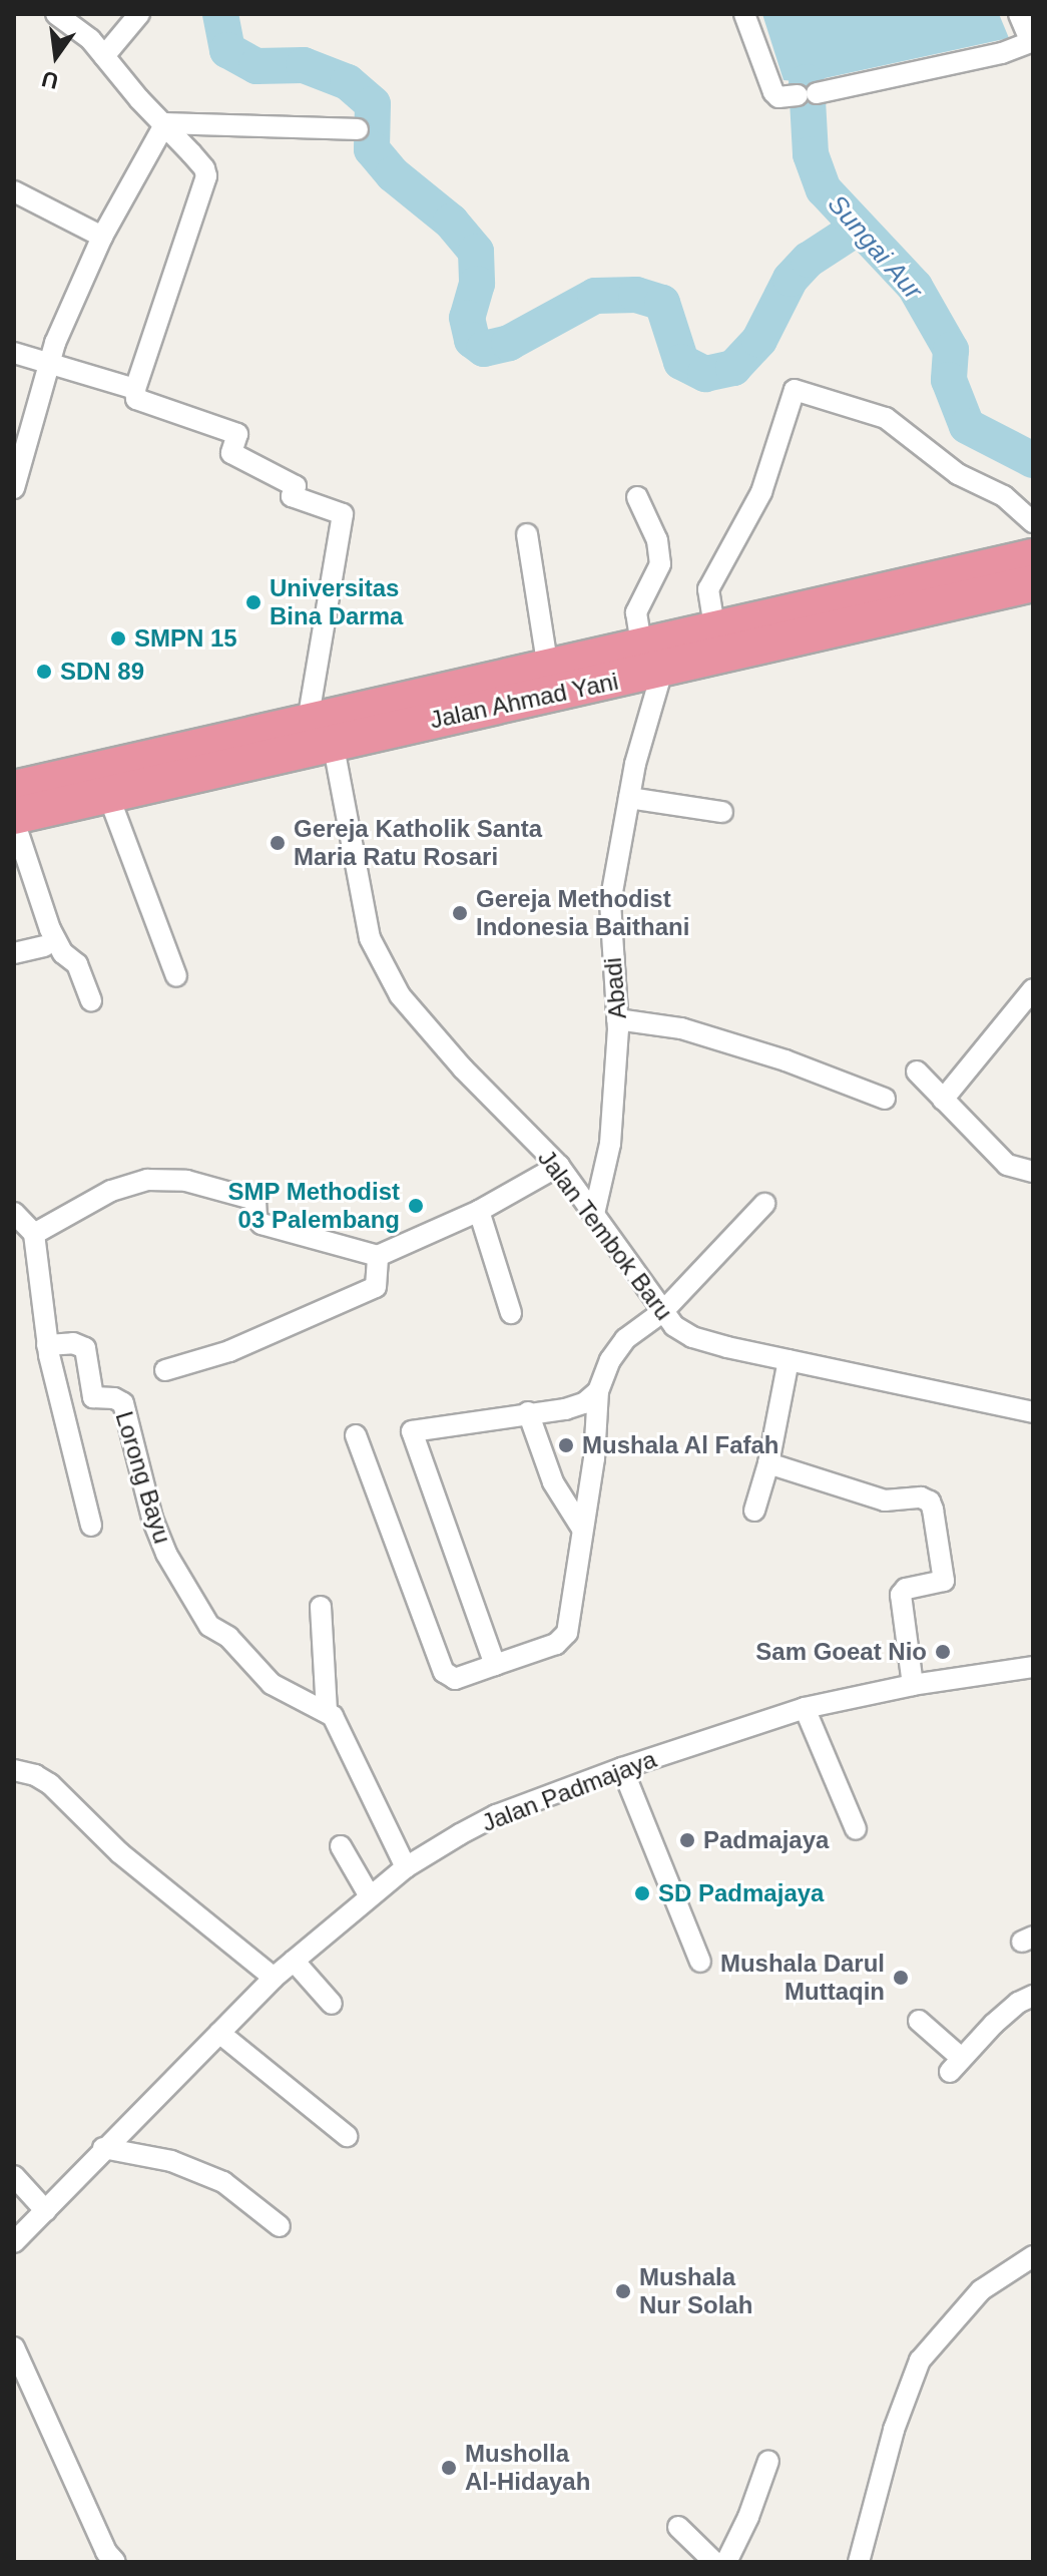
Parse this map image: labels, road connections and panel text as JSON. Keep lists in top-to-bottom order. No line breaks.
{"streets":{"highway":["Jalan Ahmad Yani"],"street":["Abadi","Jalan Tembok Baru","Lorong Bayu","Jalan Padmajaya"]},"crossings":[["Jalan Ahmad Yani","Abadi"],["Jalan Ahmad Yani","Jalan Tembok Baru"],["Abadi","Jalan Tembok Baru"]],"water":["Sungai Aur"],"places":["Universitas Bina Darma","SMPN 15","SDN 89","Gereja Katholik Santa Maria Ratu Rosari","Gereja Methodist Indonesia Baithani","SMP Methodist 03 Palembang","Mushala Al Fafah","Sam Goeat Nio","Padmajaya","SD Padmajaya","Mushala Darul Muttaqin","Mushala Nur Solah","Musholla Al-Hidayah"],"north":"bottom"}
